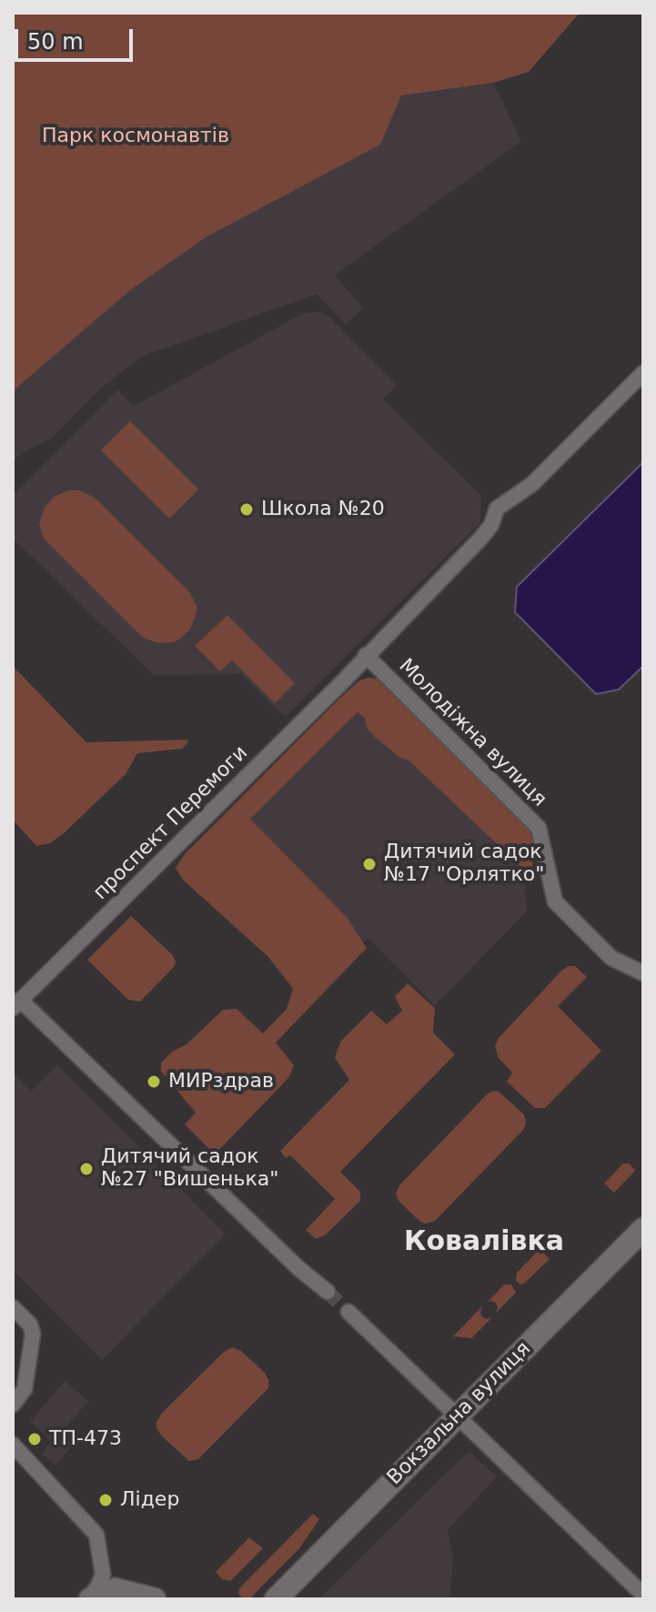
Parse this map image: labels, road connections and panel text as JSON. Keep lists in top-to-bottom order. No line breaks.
{"streets":{"main road":["Вокзальна вулиця"],"street":["Молодіжна вулиця","проспект Перемоги"]},"crossings":[["Молодіжна вулиця","проспект Перемоги"]],"districts":["Ковалівка"],"parks":["Парк космонавтів"],"places":["Школа №20","Дитячий садок №17 \"Орлятко\"","МИРздрав","Дитячий садок №27 \"Вишенька\"","ТП-473","Лідер"],"scale_bar":"50 m"}
